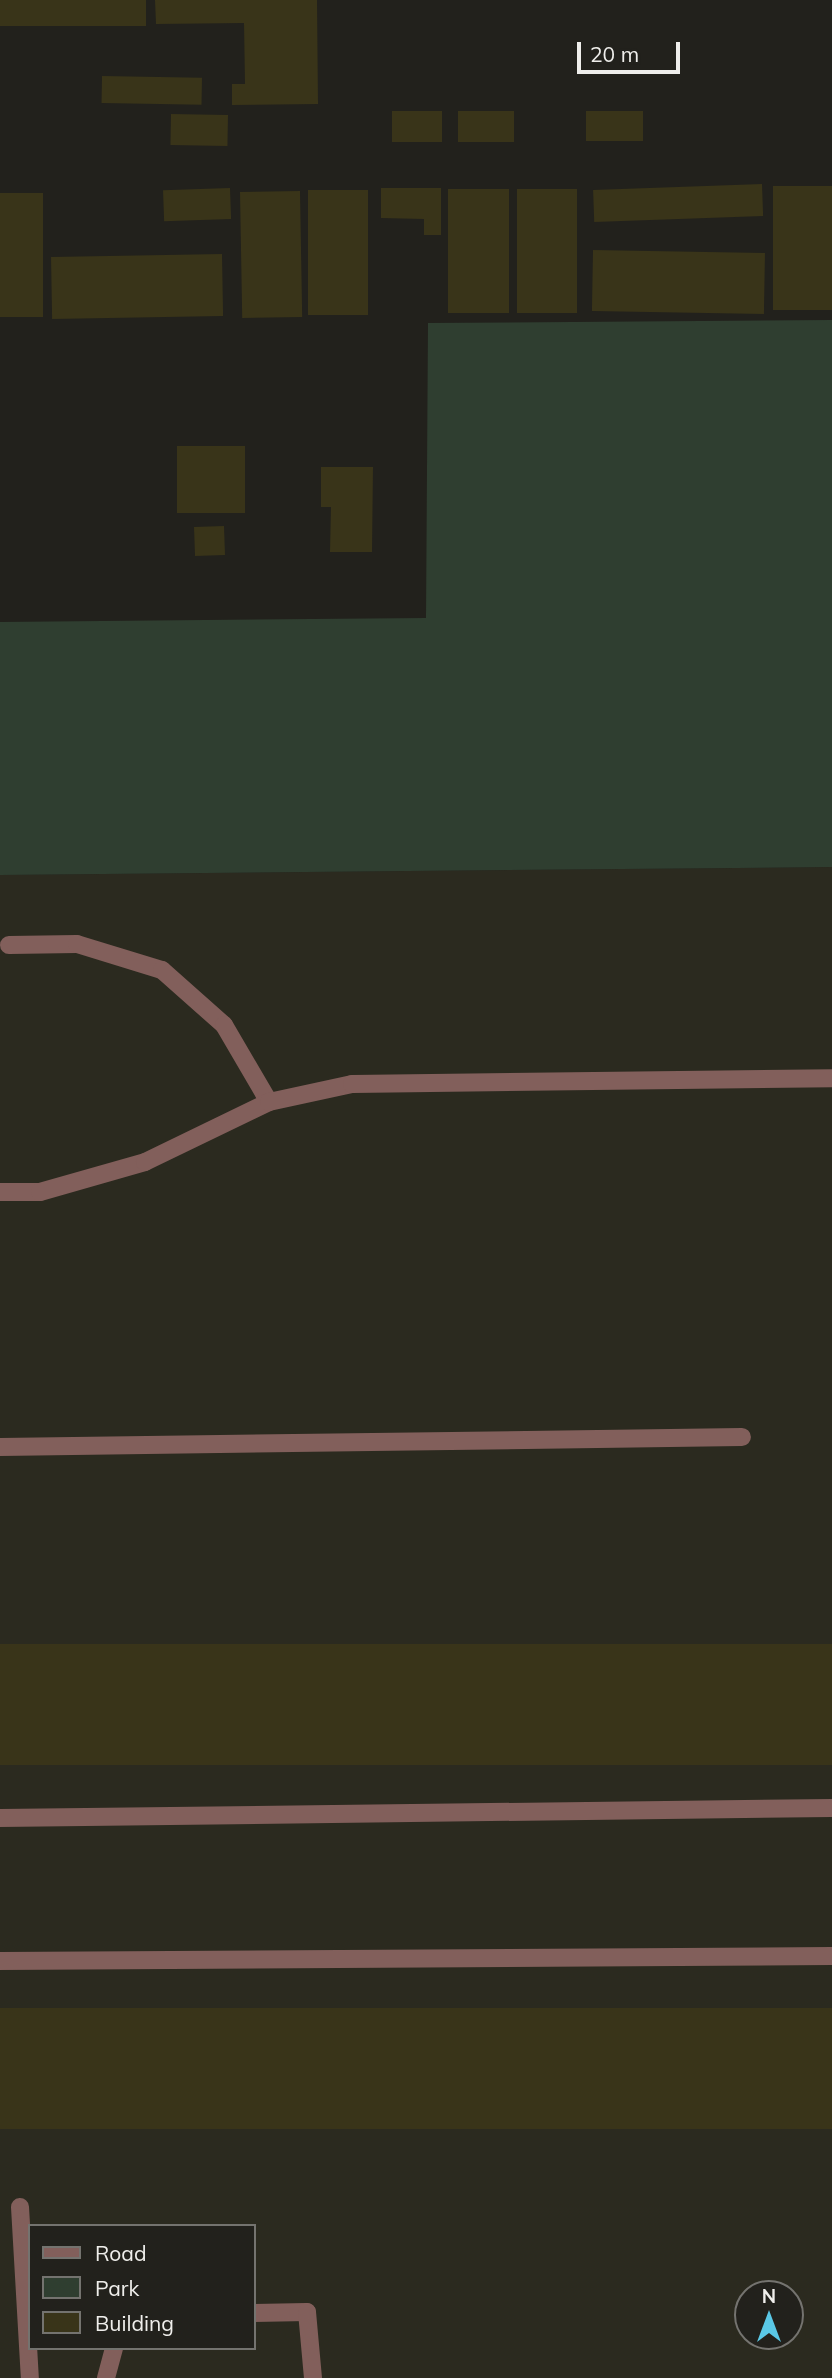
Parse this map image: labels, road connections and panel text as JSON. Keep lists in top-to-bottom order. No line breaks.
{"legend":["Road","Park","Building"],"scale_bar":"20 m","north":"top"}
